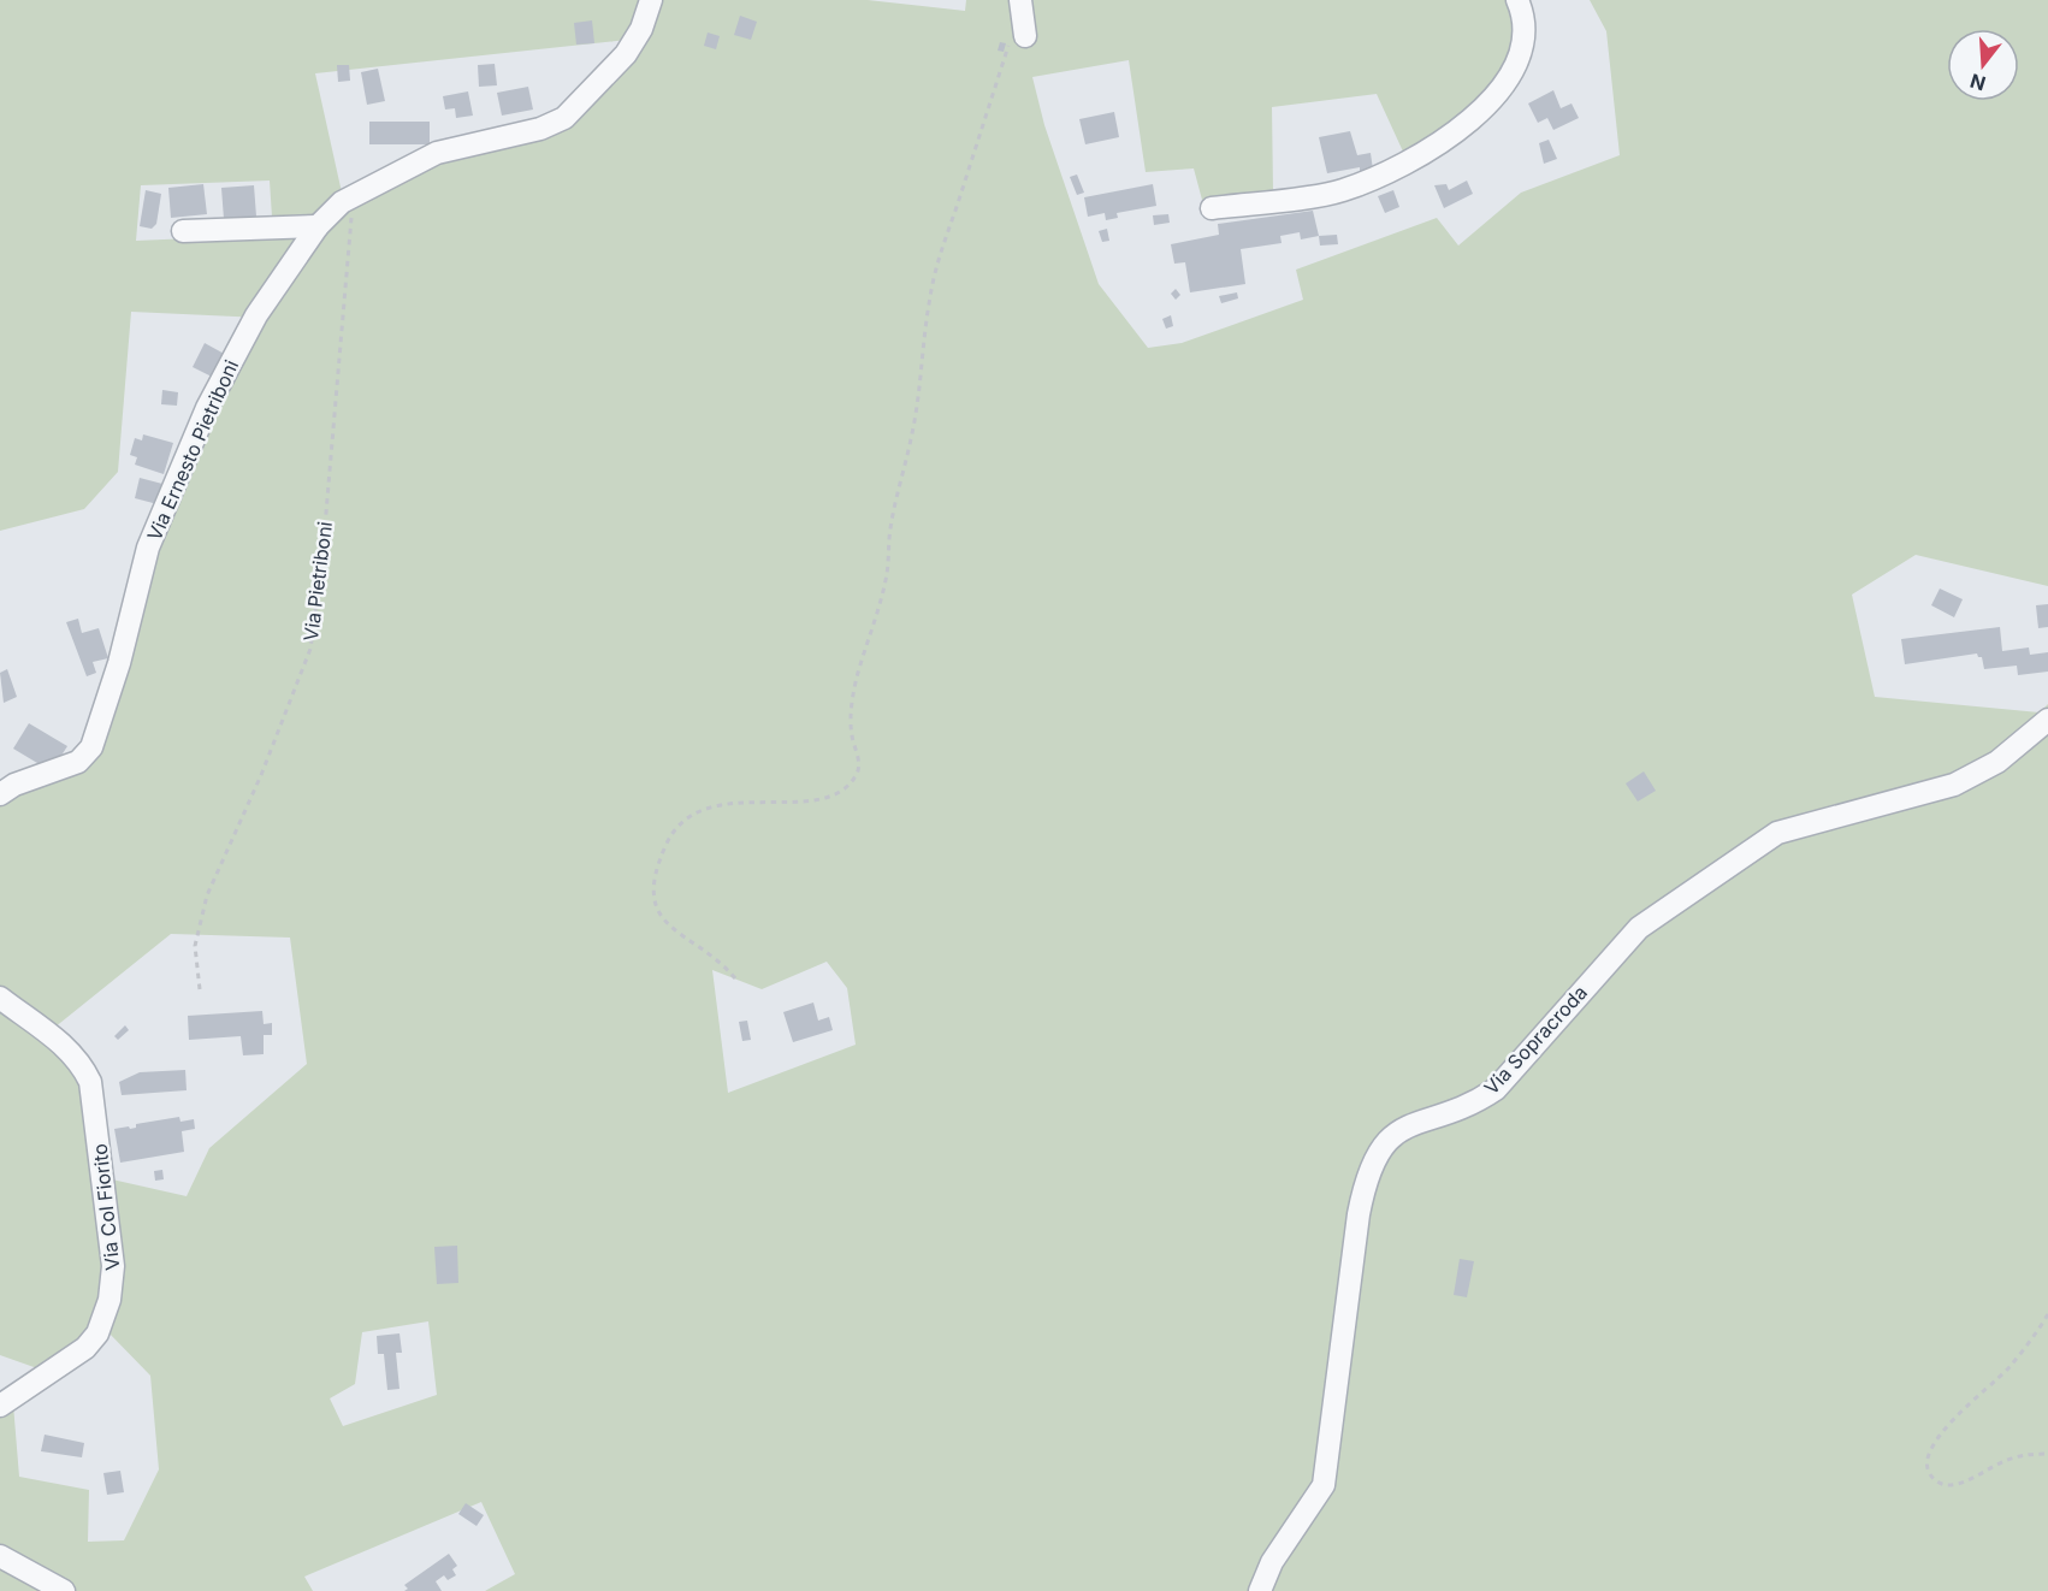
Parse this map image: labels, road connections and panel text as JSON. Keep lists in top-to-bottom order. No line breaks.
{"streets":{"street":["Via Ernesto Pietriboni","Via Sopracroda","Via Col Fiorito"],"path":["Via Pietriboni"]},"crossings":[["Via Ernesto Pietriboni","Via Pietriboni"]],"north":"bottom"}
